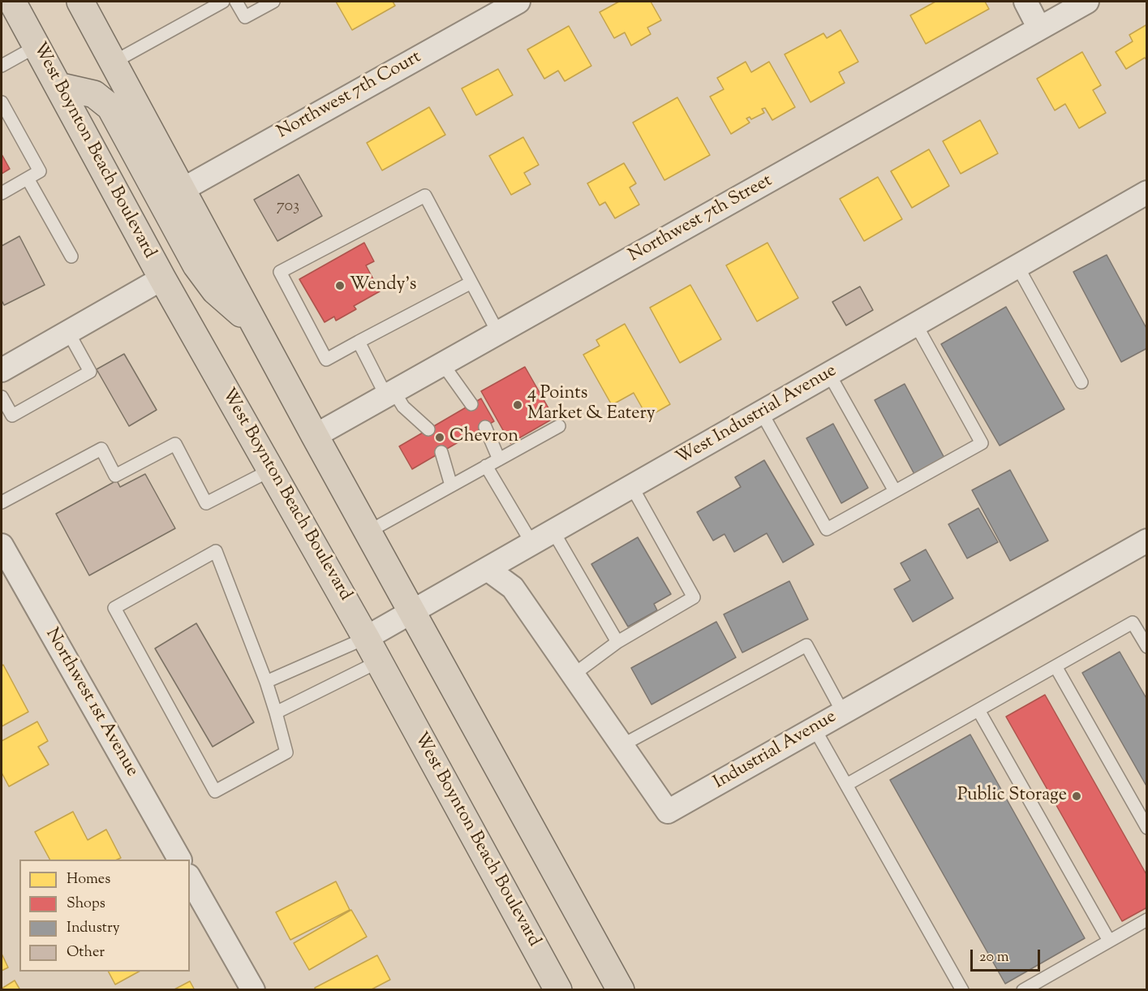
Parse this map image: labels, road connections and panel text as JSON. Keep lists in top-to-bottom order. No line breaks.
{"streets":{"main road":["West Boynton Beach Boulevard"],"street":["Northwest 7th Court","Northwest 7th Street","West Industrial Avenue","Northwest 1st Avenue","Industrial Avenue"]},"crossings":[["West Boynton Beach Boulevard","West Industrial Avenue"],["West Industrial Avenue","Industrial Avenue"]],"places":["Wendy's","4 Points Market & Eatery","Chevron","Public Storage"],"house_numbers":["703"],"legend":["Homes","Shops","Industry","Other"],"scale_bar":"20 m"}
